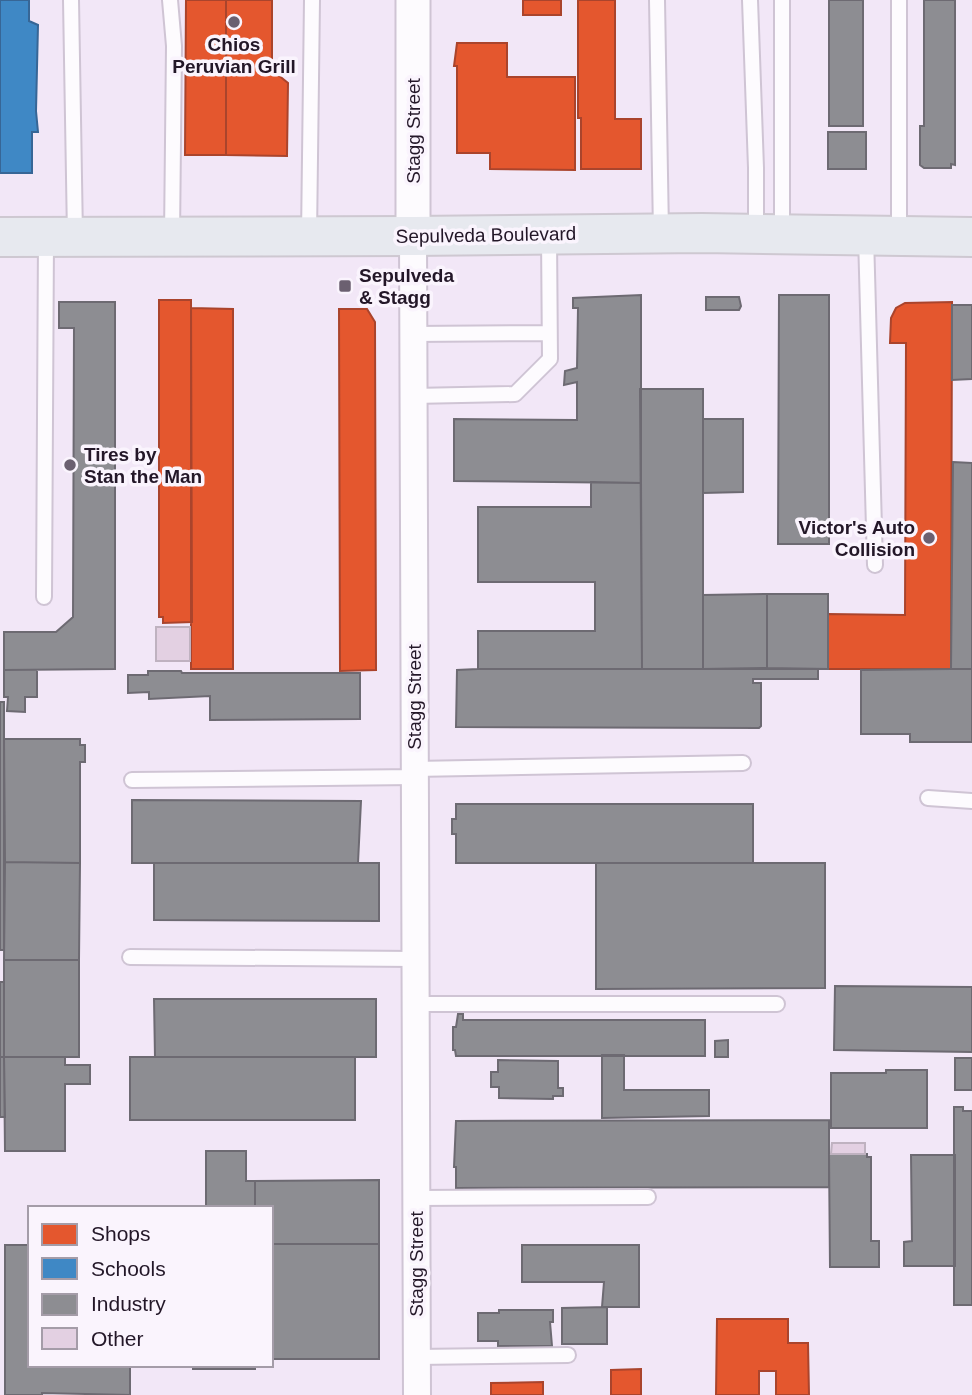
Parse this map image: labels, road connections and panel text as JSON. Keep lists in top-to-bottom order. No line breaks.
{"streets":{"main road":["Sepulveda Boulevard"],"street":["Stagg Street"]},"crossings":[["Stagg Street","Sepulveda Boulevard"]],"places":{"other":["Chios Peruvian Grill","Tires by Stan the Man","Victor's Auto Collision"],"transit":["Sepulveda & Stagg"]},"legend":["Shops","Schools","Industry","Other"]}
